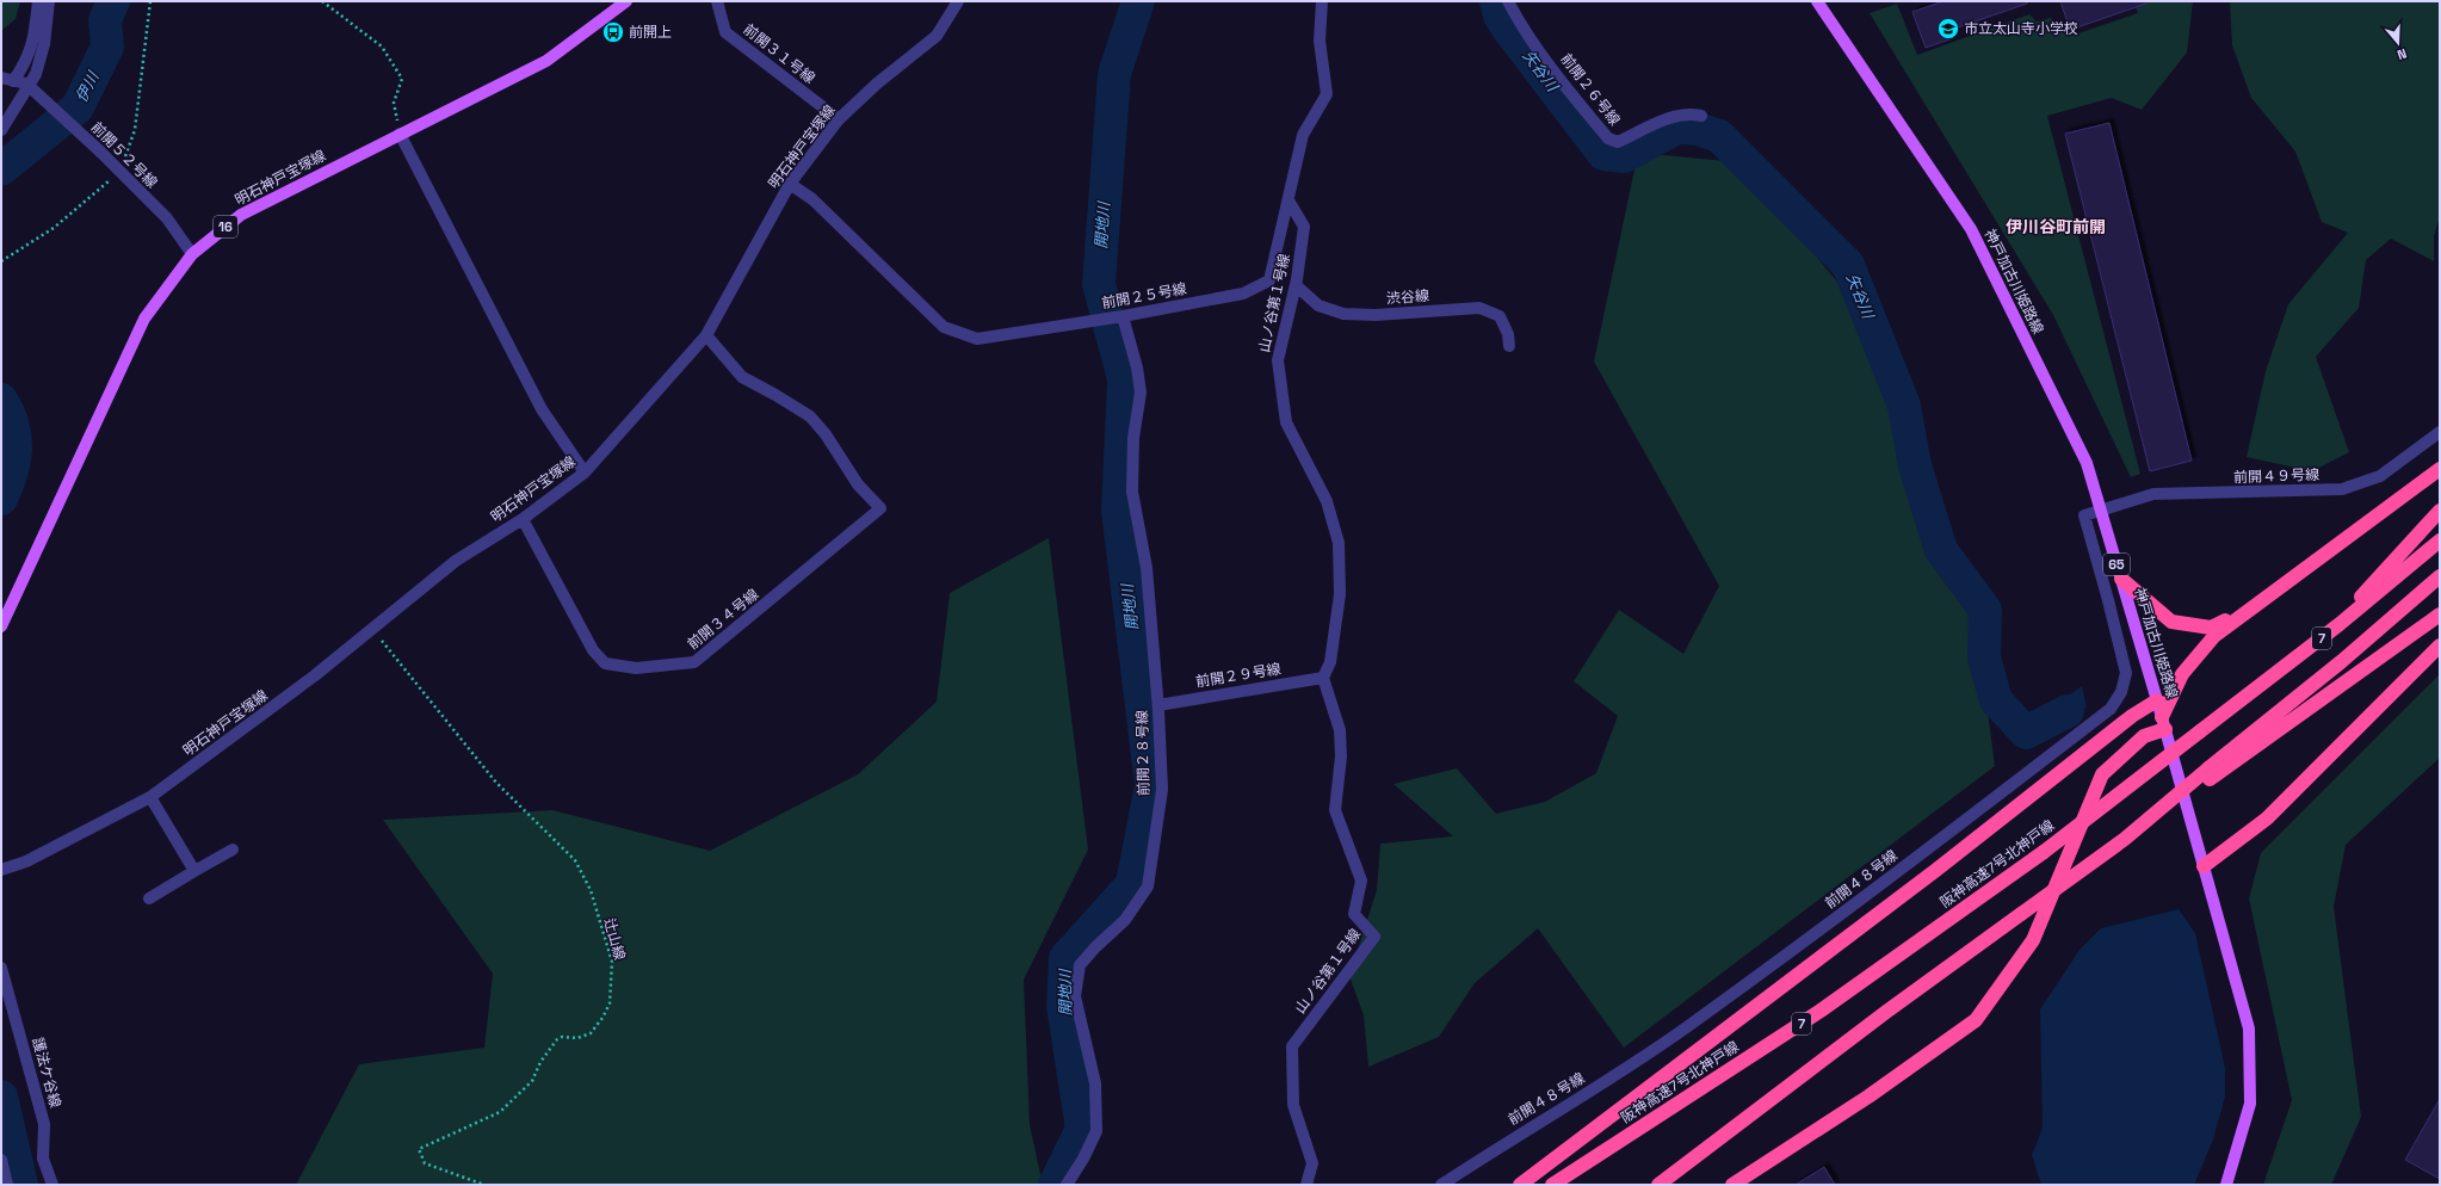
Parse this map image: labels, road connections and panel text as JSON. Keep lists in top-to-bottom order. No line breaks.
{"streets":{"highway":["7","阪神高速7号北神戸線"],"main road":["明石神戸宝塚線","16","神戸加古川姫路線","65"],"street":["前開３１号線","前開２６号線","前開５２号線","前開２５号線","渋谷線","山ノ谷第１号線","前開４９号線","前開３４号線","前開２９号線","前開２８号線","前開４８号線","護法ケ谷線"],"path":["辻山線"]},"crossings":[["前開３１号線","明石神戸宝塚線"],["明石神戸宝塚線","前開５２号線"],["明石神戸宝塚線","前開２５号線"],["明石神戸宝塚線","前開３４号線"],["明石神戸宝塚線","辻山線"],["神戸加古川姫路線","前開４９号線"],["神戸加古川姫路線","前開４８号線"],["前開２５号線","山ノ谷第１号線"],["前開２５号線","前開２８号線"],["渋谷線","山ノ谷第１号線"],["山ノ谷第１号線","前開２９号線"],["前開４９号線","前開４８号線"],["前開２９号線","前開２８号線"]],"districts":["伊川谷町前開"],"water":["矢谷川","伊川","開地川"],"places":{"school or university":["市立太山寺小学校"],"bus stop":["前開上"]},"north":"bottom"}
